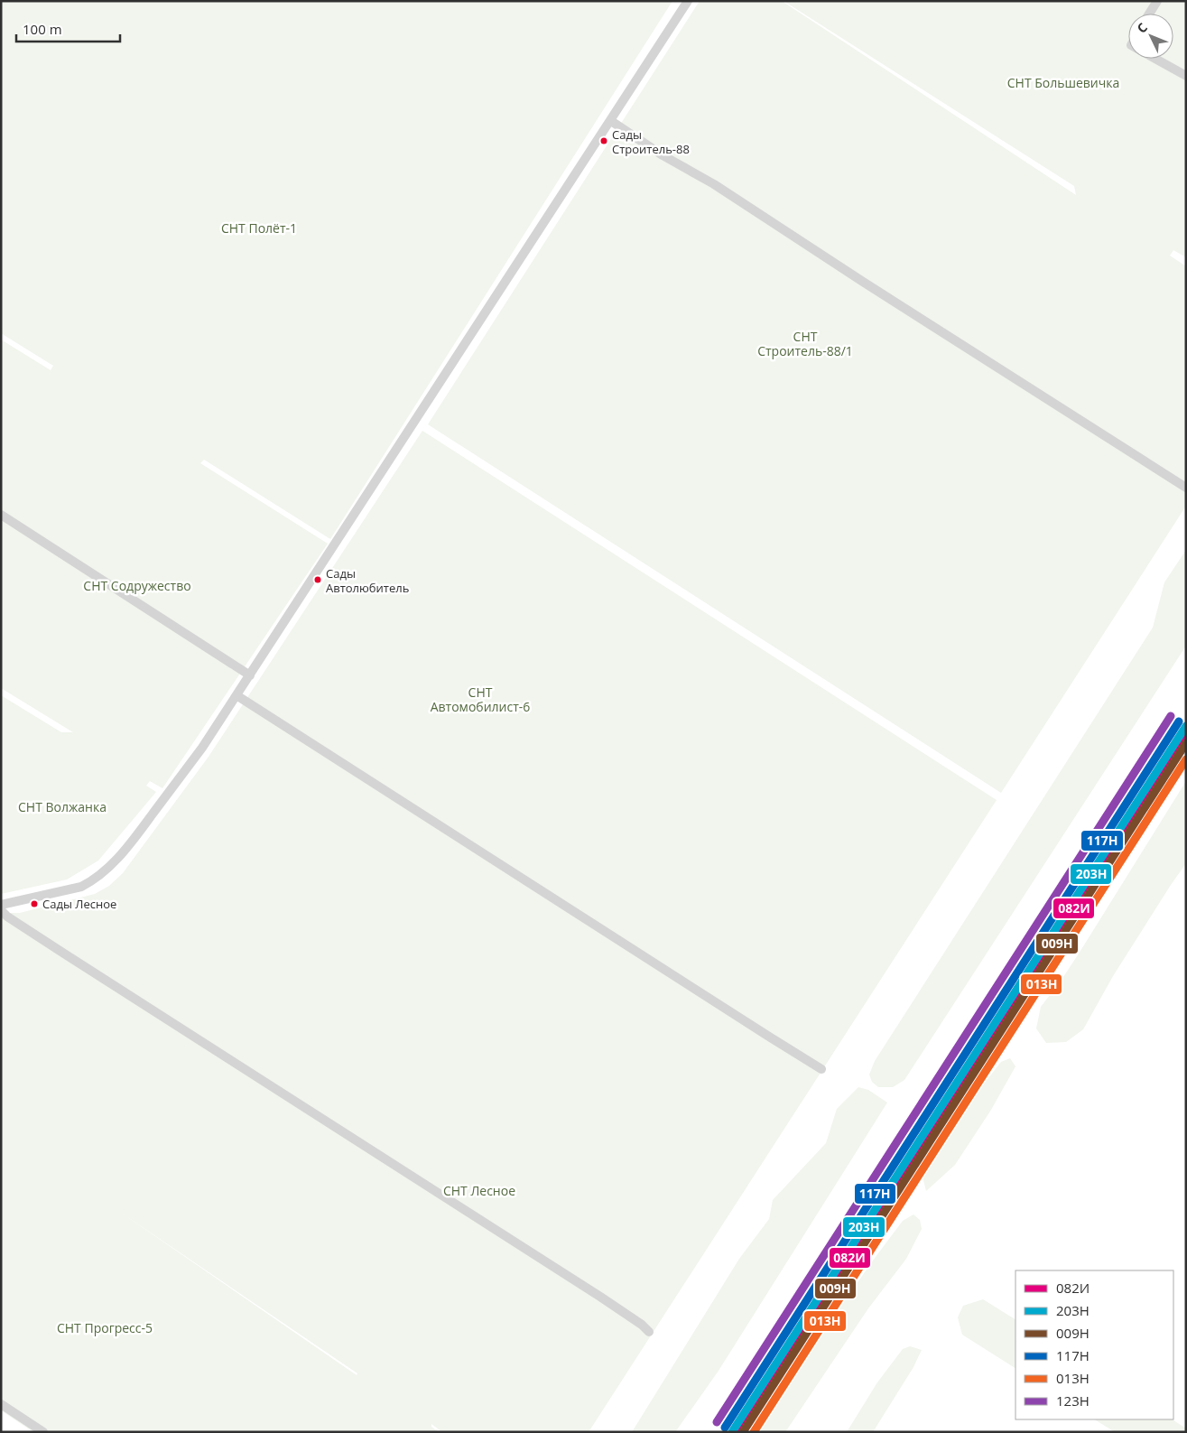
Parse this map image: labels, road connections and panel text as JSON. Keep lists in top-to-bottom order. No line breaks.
{"parks":["СНТ Большевичка","СНТ Полёт-1","СНТ Строитель-88/1","СНТ Содружество","СНТ Автомобилист-6","СНТ Волжанка","СНТ Лесное","СНТ Прогресс-5"],"places":["Сады Строитель-88","Сады Автолюбитель","Сады Лесное"],"lines":["transit line 123Н","transit line 117Н","transit line 203Н","transit line 082И","transit line 009Н","transit line 013Н"],"legend":["082И","203Н","009Н","117Н","013Н","123Н"],"scale_bar":"100 m","north":"top left"}
